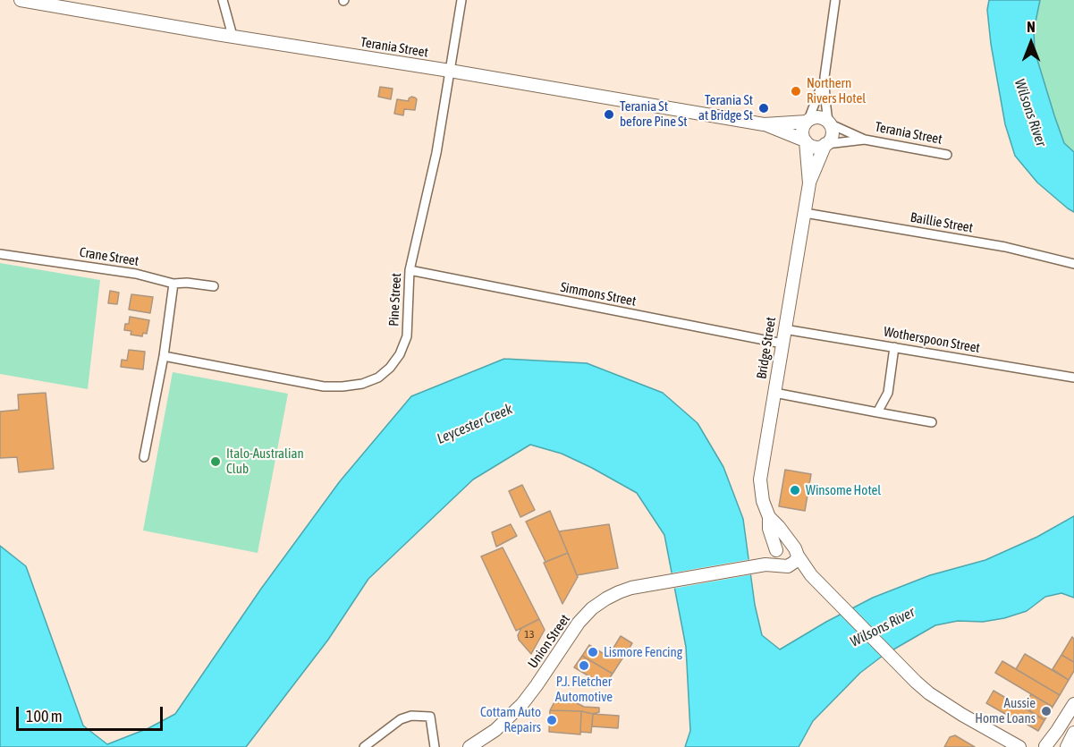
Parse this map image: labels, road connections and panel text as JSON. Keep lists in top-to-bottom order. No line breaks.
{"streets":{"main road":["Terania Street","Bridge Street","Union Street"],"street":["Baillie Street","Crane Street","Simmons Street","Pine Street","Wotherspoon Street"]},"crossings":[["Terania Street","Pine Street"],["Terania Street","Bridge Street"],["Baillie Street","Bridge Street"],["Simmons Street","Pine Street"],["Simmons Street","Bridge Street"],["Wotherspoon Street","Bridge Street"],["Bridge Street","Union Street"]],"water":["Wilsons River","Leycester Creek"],"places":["Northern Rivers Hotel","Terania St at Bridge St","Terania St before Pine St","Italo-Australian Club","Winsome Hotel","Lismore Fencing","P.J. Fletcher Automotive","Aussie Home Loans","Cottam Auto Repairs"],"house_numbers":["13"],"scale_bar":"100 m","north":"top"}
